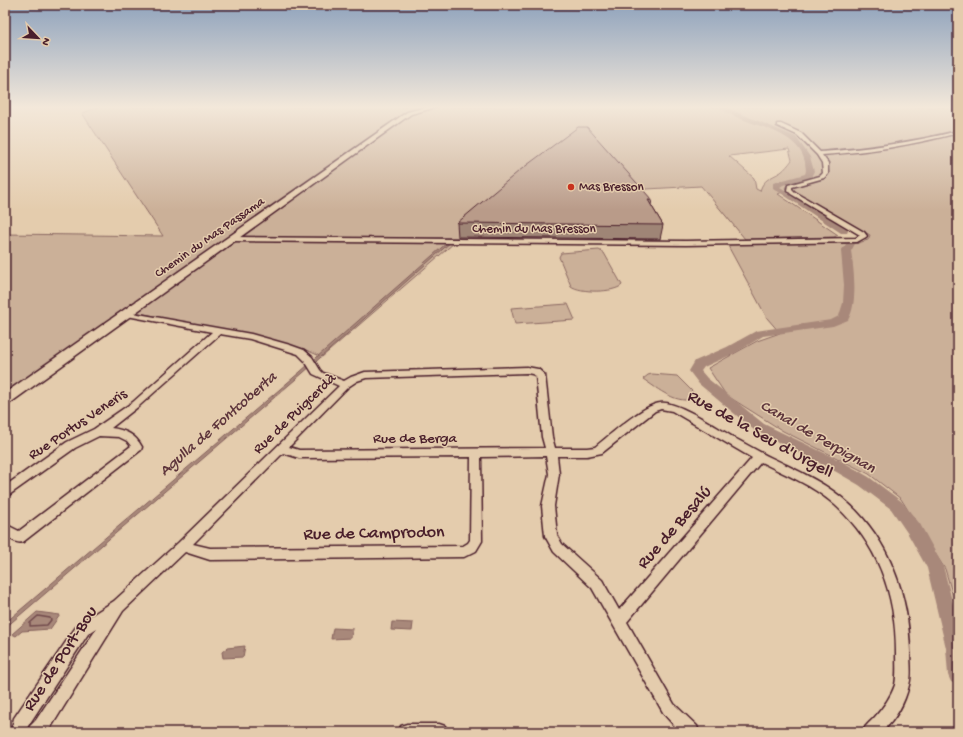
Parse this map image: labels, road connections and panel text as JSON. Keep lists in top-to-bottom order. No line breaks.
{"streets":{"street":["Chemin du Mas Bresson","Chemin du Mas Passama","Rue de Puigcerdà","Rue Portus Veneris","Rue de la Seu d'Urgell","Rue de Berga","Rue de Besalú","Rue de Camprodon","Rue de Port-Bou"]},"crossings":[["Chemin du Mas Bresson","Chemin du Mas Passama"],["Rue de Puigcerdà","Rue de la Seu d'Urgell"],["Rue de Puigcerdà","Rue de Berga"],["Rue de Puigcerdà","Rue de Camprodon"],["Rue de Puigcerdà","Rue de Port-Bou"],["Rue de la Seu d'Urgell","Rue de Berga"],["Rue de la Seu d'Urgell","Rue de Besalú"],["Rue de Berga","Rue de Camprodon"]],"water":["Agulla de Fontcoberta","Canal de Perpignan"],"places":["Mas Bresson"],"north":"bottom right"}
